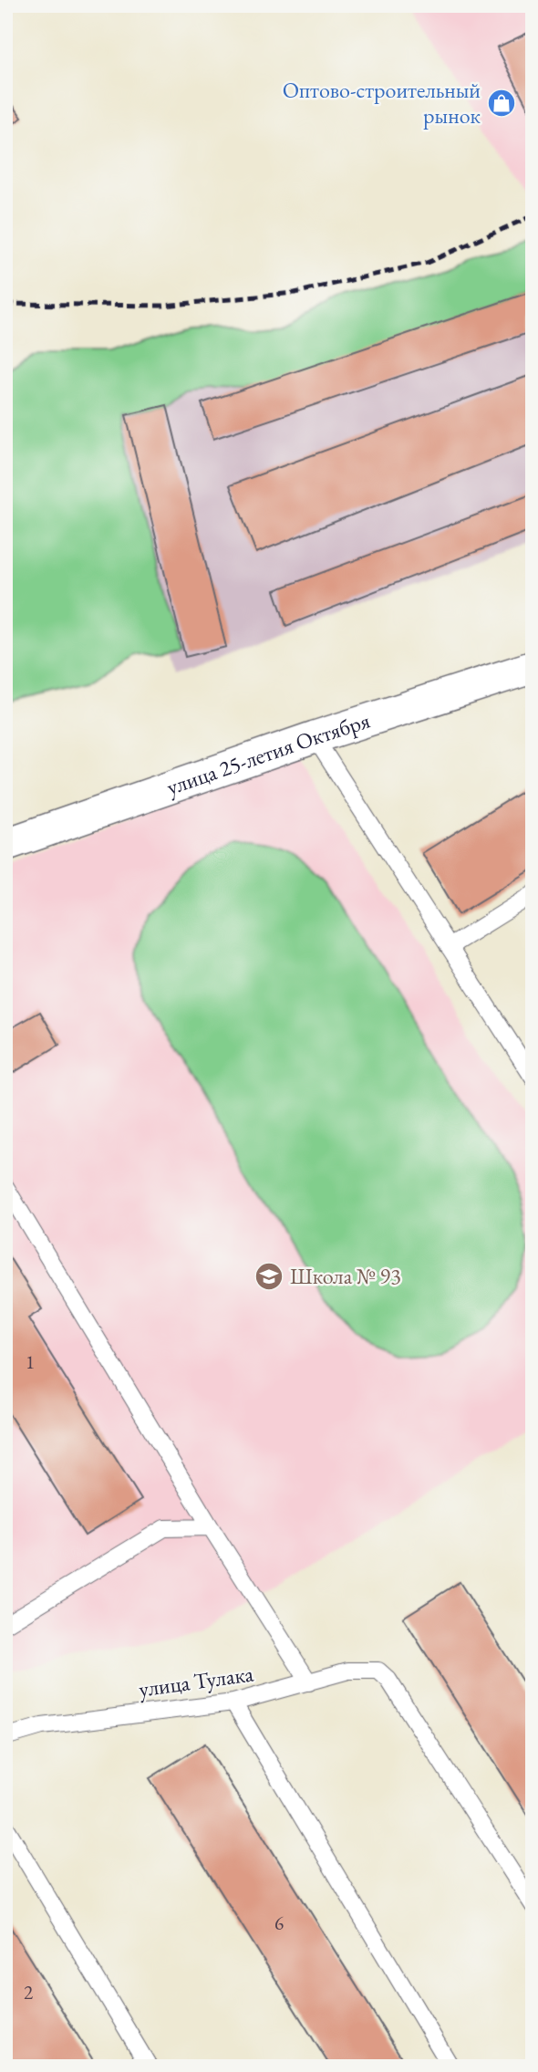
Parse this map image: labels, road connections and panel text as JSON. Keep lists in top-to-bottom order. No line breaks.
{"streets":{"street":["улица 25-летия Октября"],"lane":["улица Тулака"]},"places":{"shop":["Оптово-строительный рынок"],"school or university":["Школа № 93"]},"house_numbers":["1","6","2"]}
